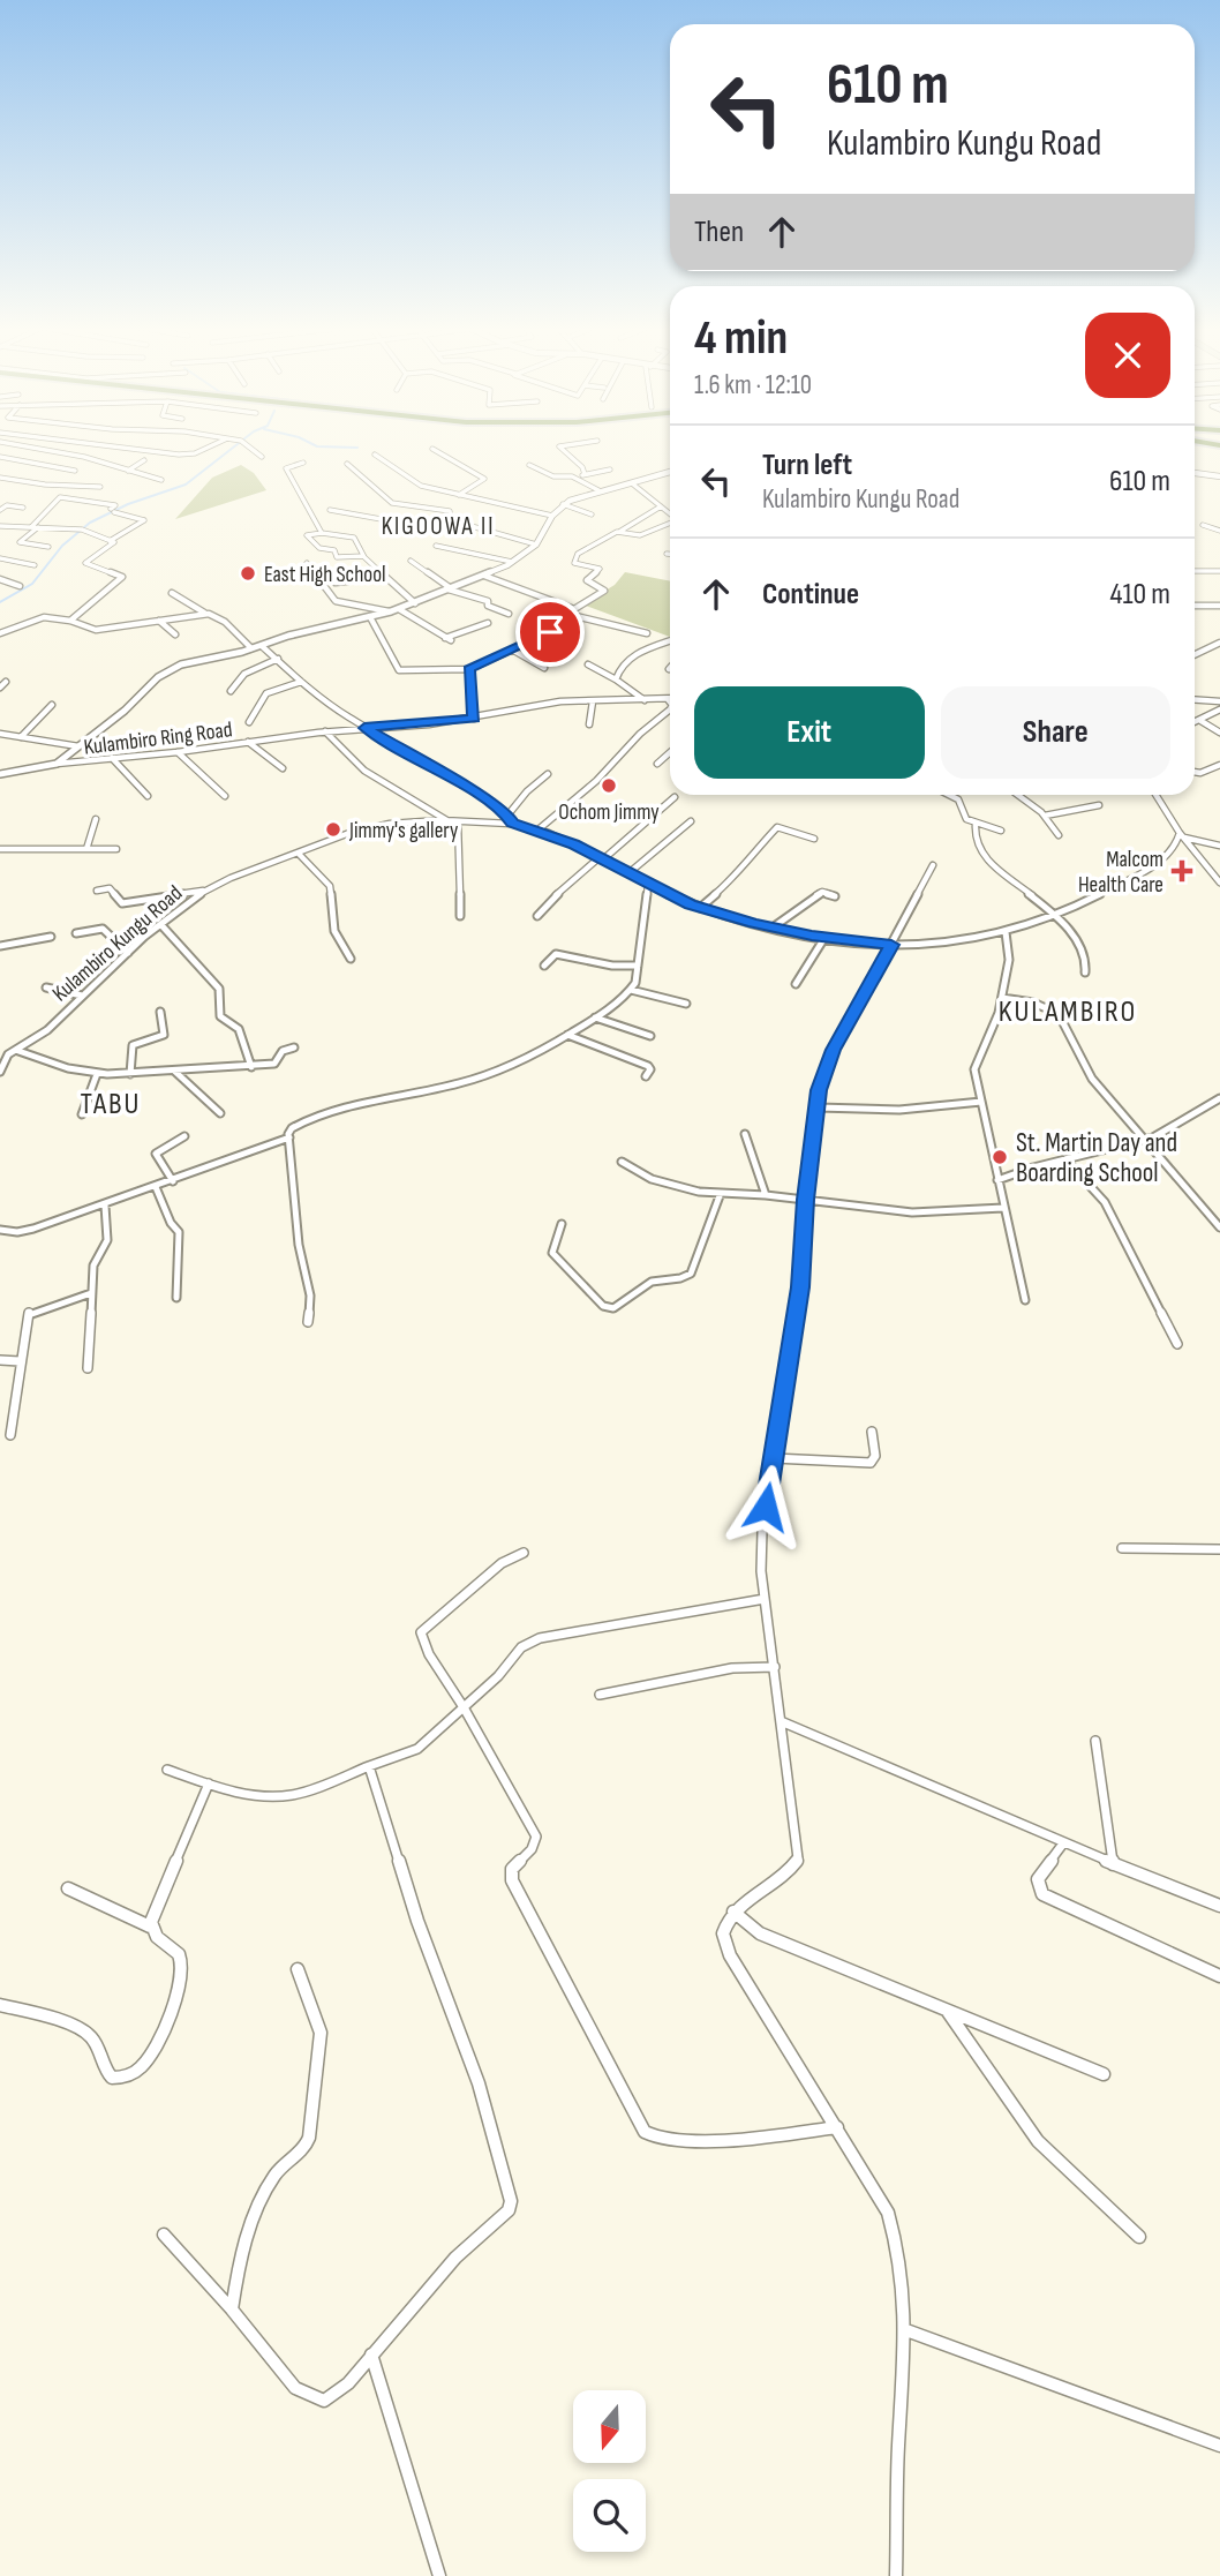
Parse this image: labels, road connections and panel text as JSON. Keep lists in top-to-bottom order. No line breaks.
{"streets":{"street":["Kulambiro Ring Road","Kulambiro Kungu Road"]},"districts":["KIGOOWA II","KULAMBIRO","TABU"],"places":{"other":["East High School","Ochom Jimmy","Jimmy's gallery","St. Martin Day and Boarding School"],"health":["Malcom Health Care"]},"north":"bottom","page":{"turn":["610 m","Kulambiro Kungu Road"],"then":"Then","heading":["4 min","1.6 km · 12:10"],"list":[{"name":"Turn left","note":"Kulambiro Kungu Road","value":"610 m"},{"name":"Continue","value":"410 m"}],"buttons":["Exit","Share"]}}
